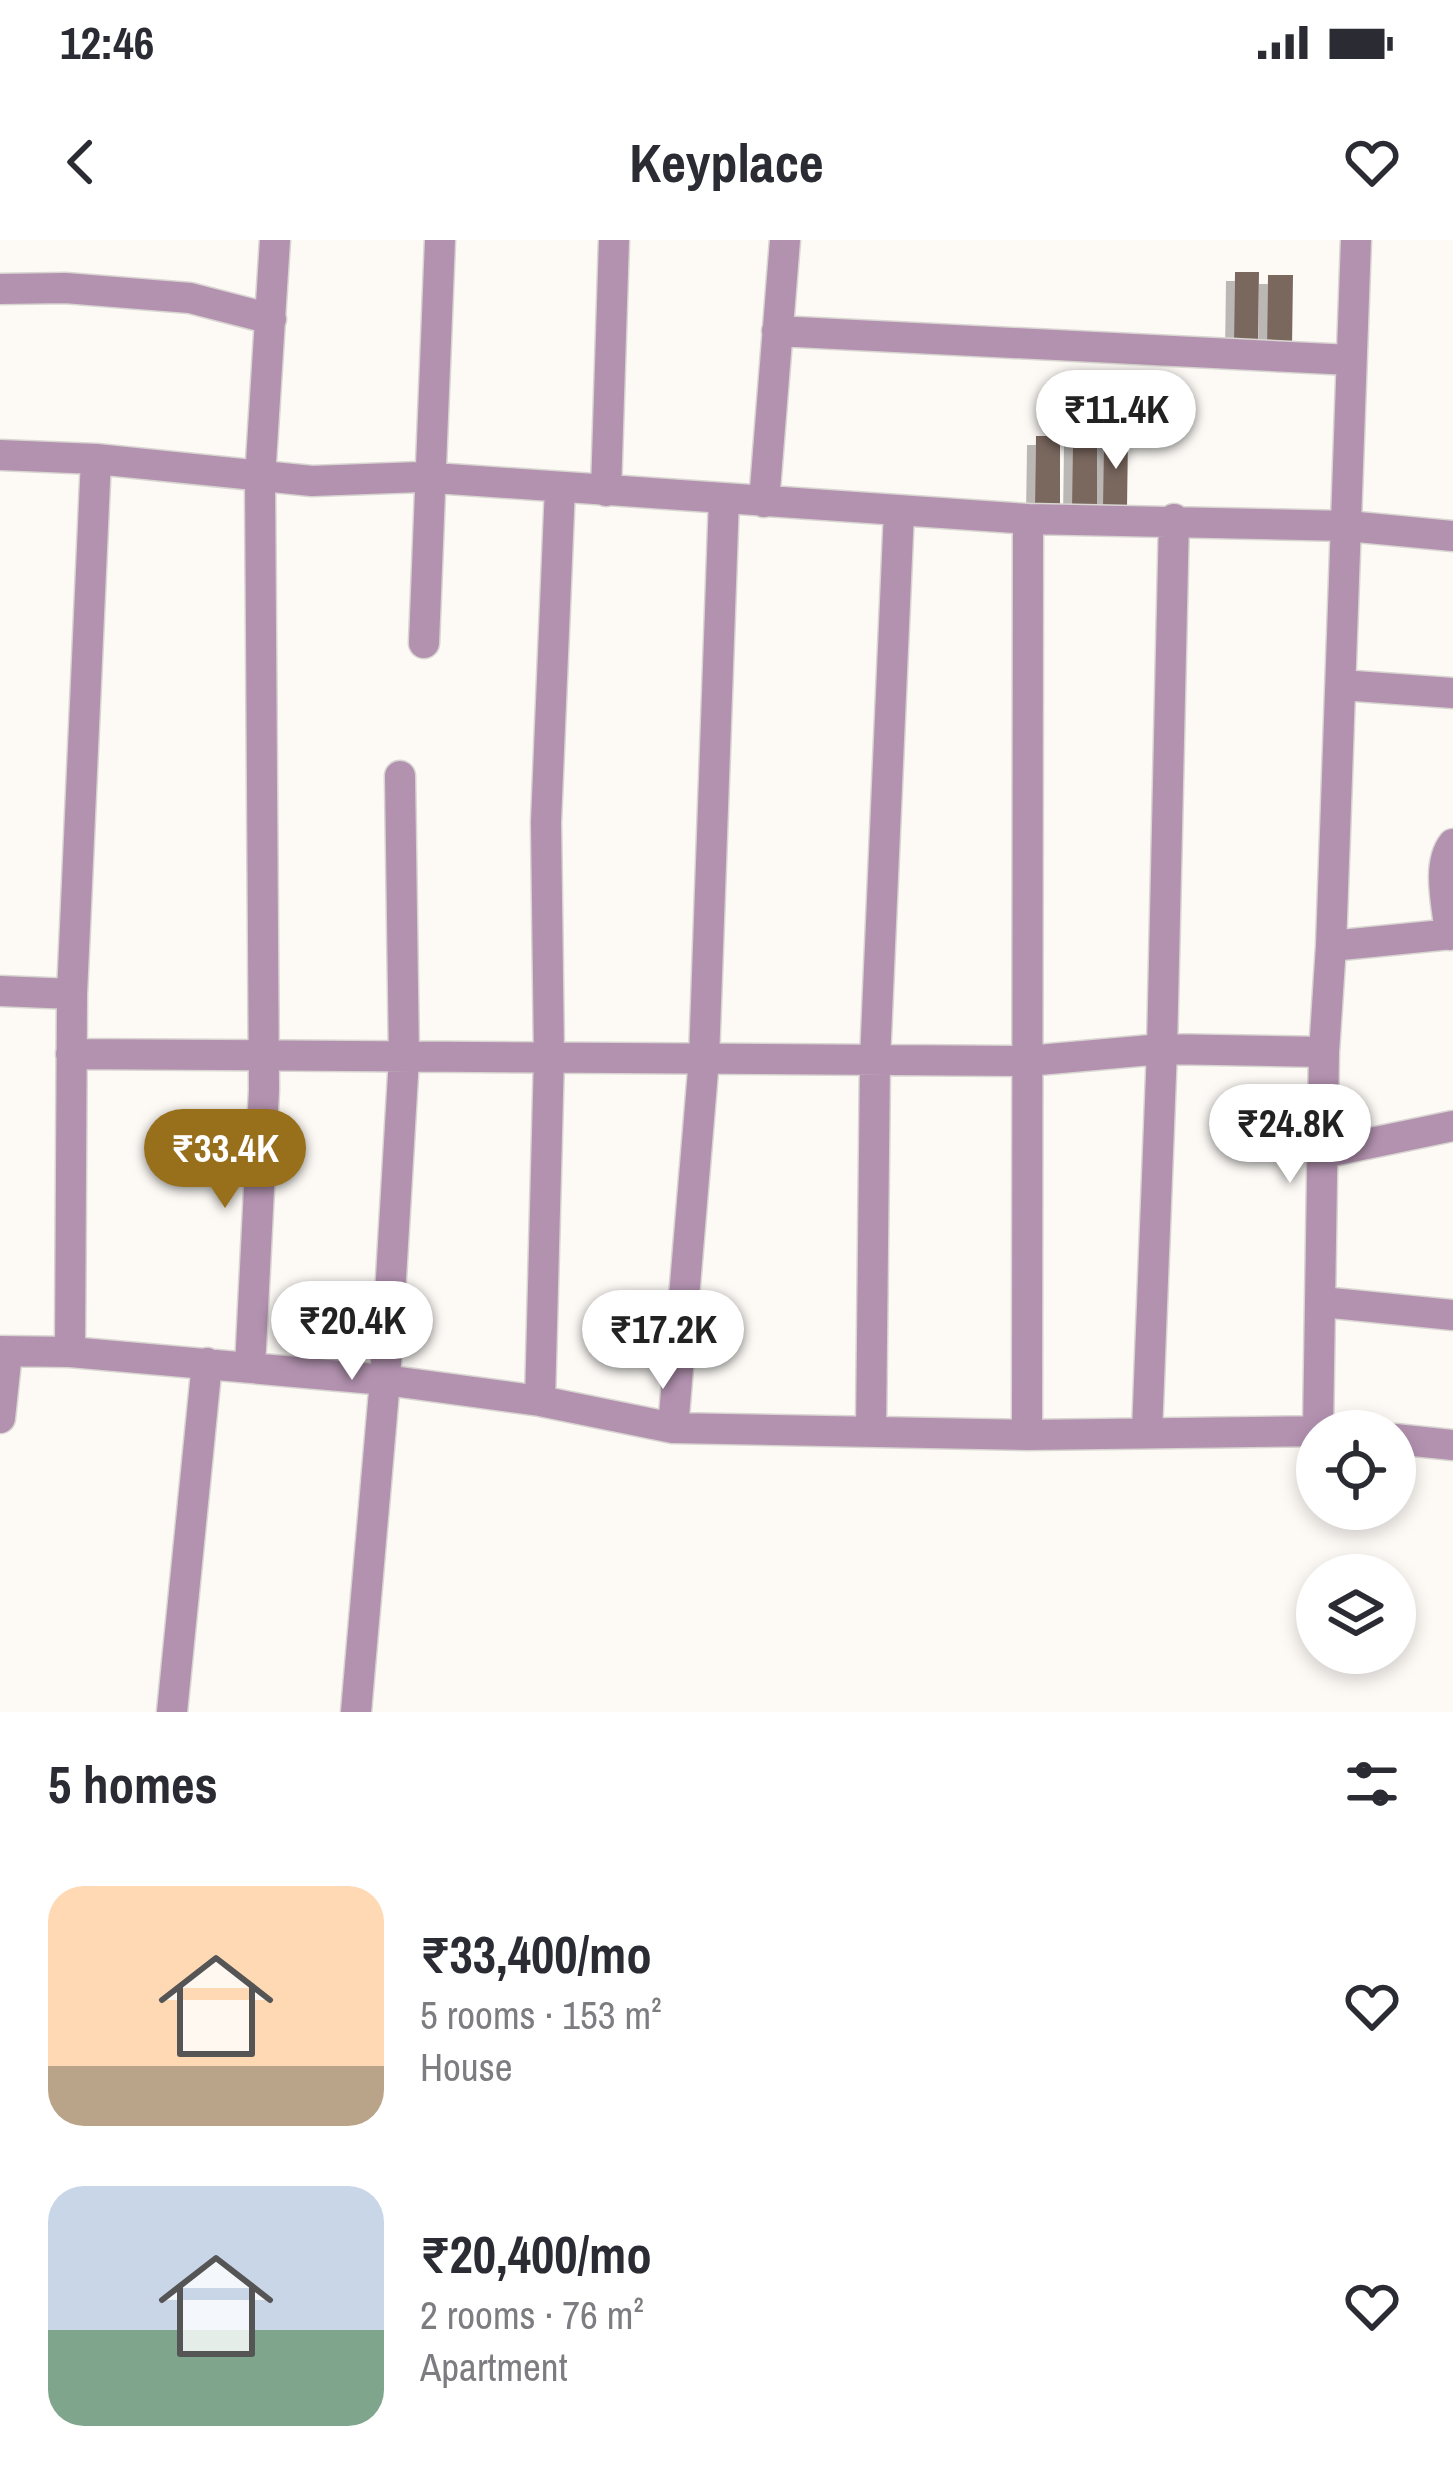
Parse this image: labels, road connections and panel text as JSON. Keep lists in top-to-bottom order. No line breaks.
{"page":{"status":"12:46","header":"Keyplace","price":["₹11.4K","₹24.8K","₹33.4K","₹20.4K","₹17.2K"],"heading":"5 homes","list":[{"name":"₹33,400/mo","note":"5 rooms · 153 m² · House"},{"name":"₹20,400/mo","note":"2 rooms · 76 m² · Apartment"}]}}
